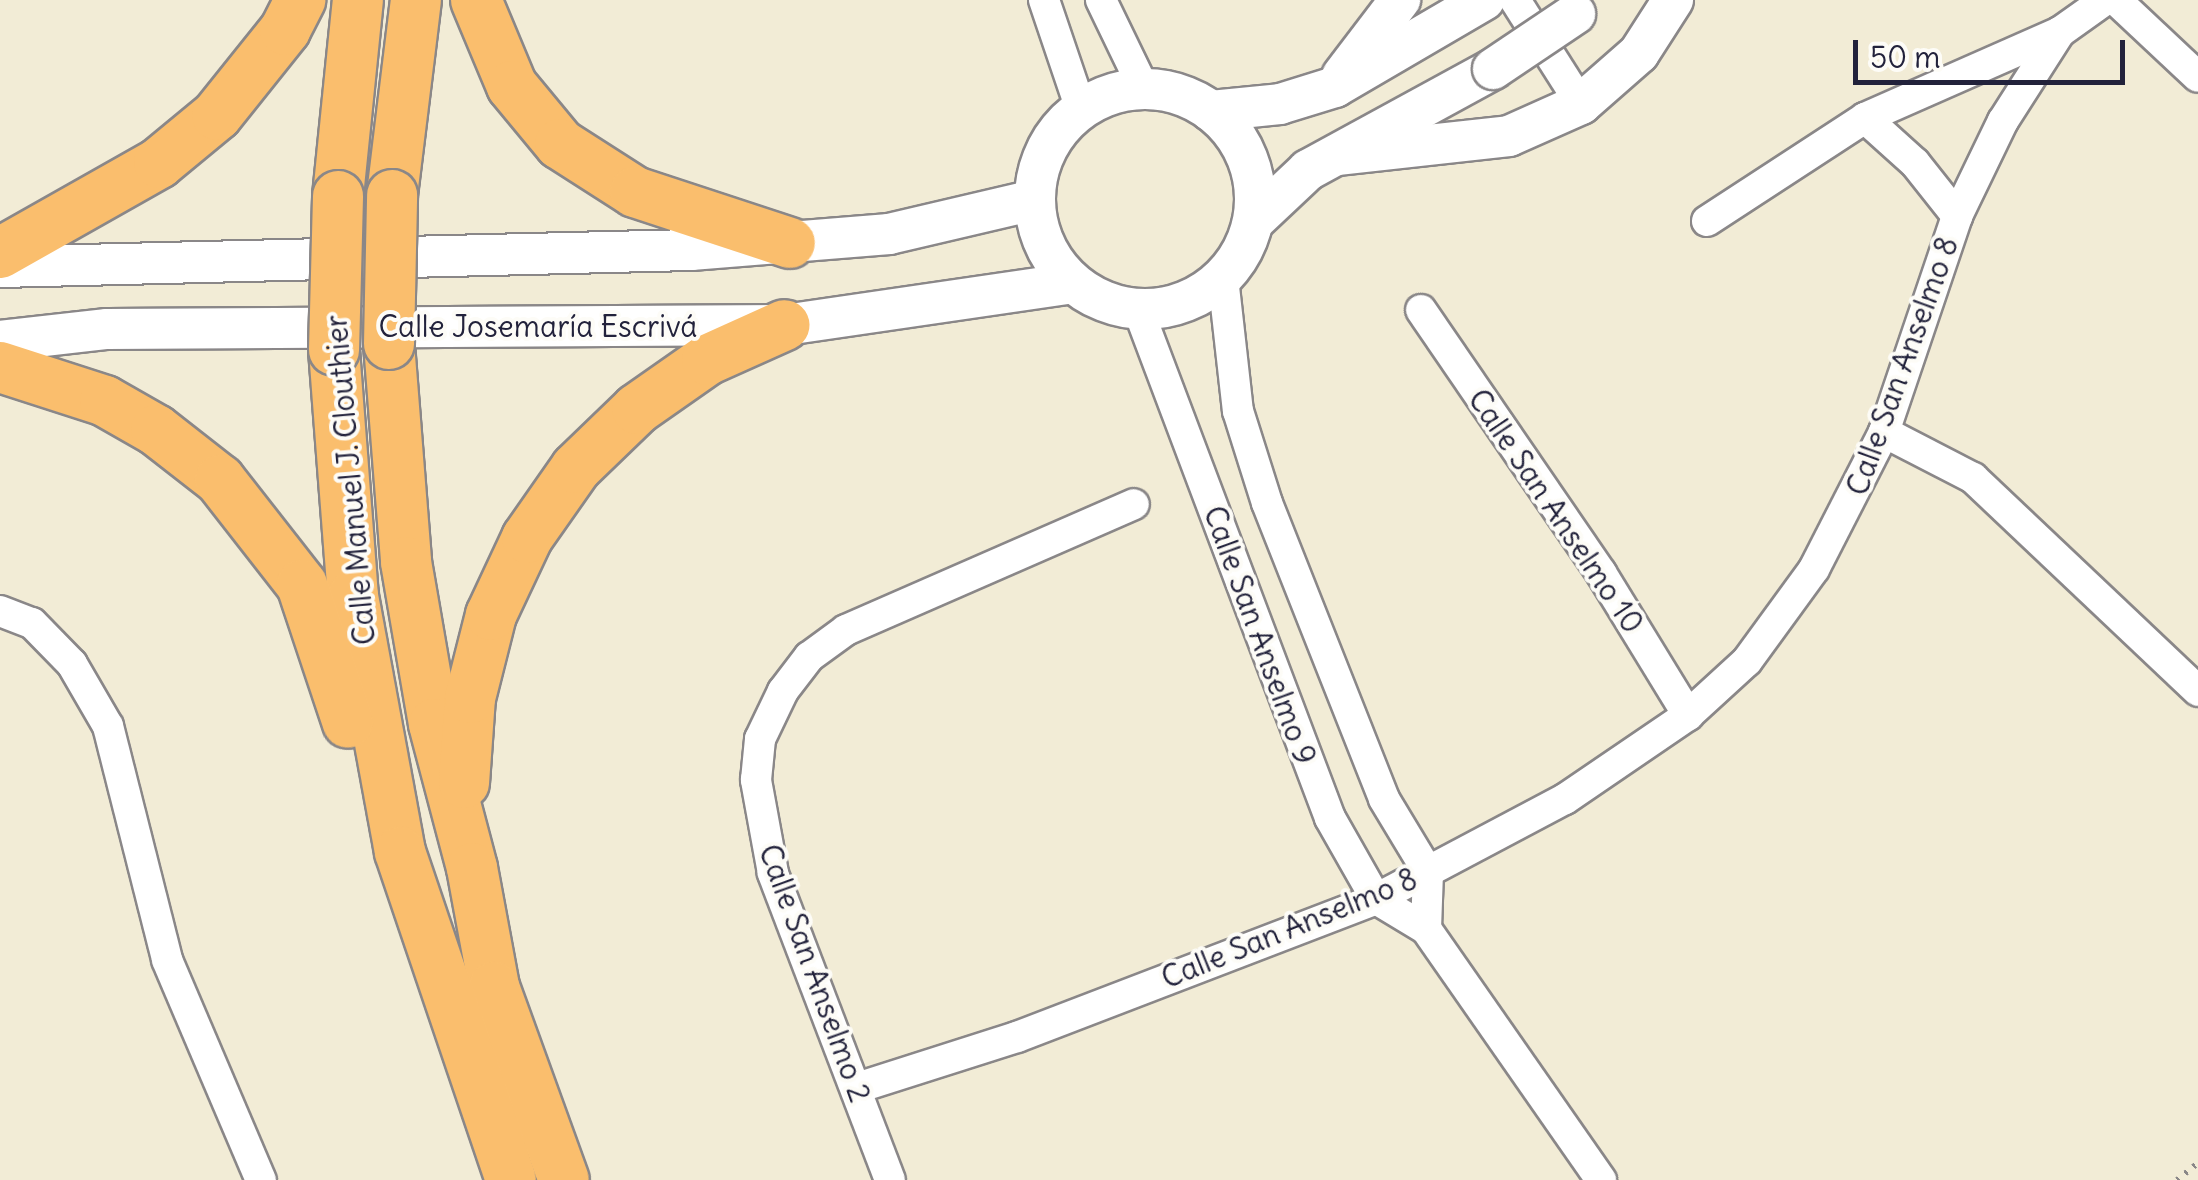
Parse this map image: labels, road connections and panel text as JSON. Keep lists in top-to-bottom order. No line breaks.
{"streets":{"main road":["Calle Manuel J. Clouthier"],"street":["Calle Josemaría Escrivá","Calle San Anselmo 8","Calle San Anselmo 10","Calle San Anselmo 9","Calle San Anselmo 2"]},"crossings":[["Calle Josemaría Escrivá","Calle San Anselmo 9"],["Calle San Anselmo 8","Calle San Anselmo 10"],["Calle San Anselmo 8","Calle San Anselmo 9"],["Calle San Anselmo 8","Calle San Anselmo 2"]],"scale_bar":"50 m"}
